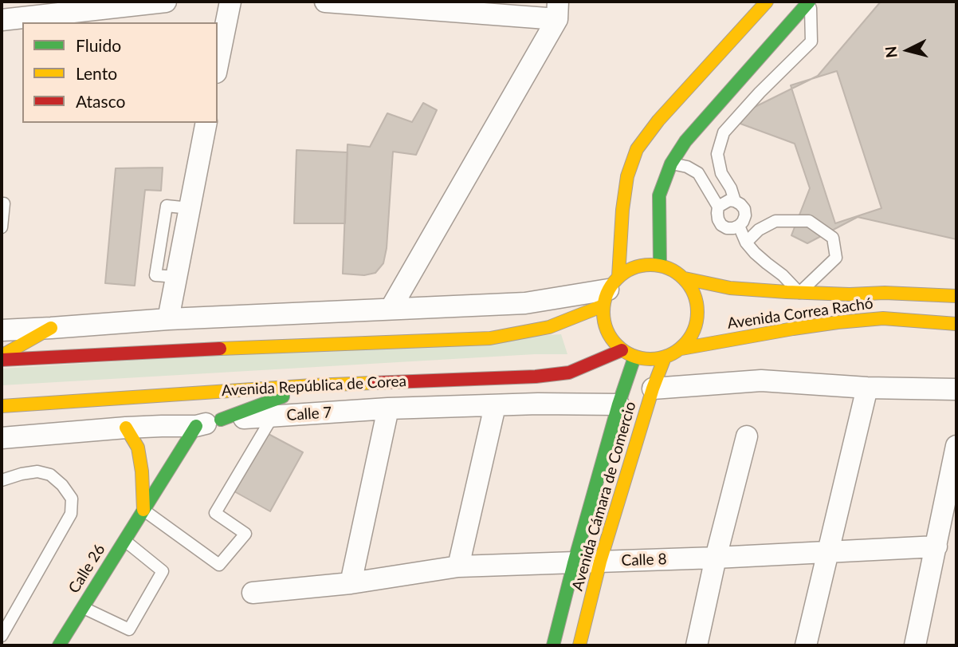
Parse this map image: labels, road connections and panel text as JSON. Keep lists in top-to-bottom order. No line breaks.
{"streets":{"main road":["Avenida Correa Rachó","Avenida República de Corea","Avenida Cámara de Comercio","Calle 26"],"street":["Calle 7","Calle 8"]},"crossings":[["Avenida Correa Rachó","Avenida República de Corea"],["Avenida Correa Rachó","Avenida Cámara de Comercio"],["Avenida República de Corea","Avenida Cámara de Comercio"],["Calle 7","Avenida Cámara de Comercio"],["Calle 7","Calle 26"],["Avenida Cámara de Comercio","Calle 8"]],"legend":["Fluido","Lento","Atasco"],"north":"left"}
